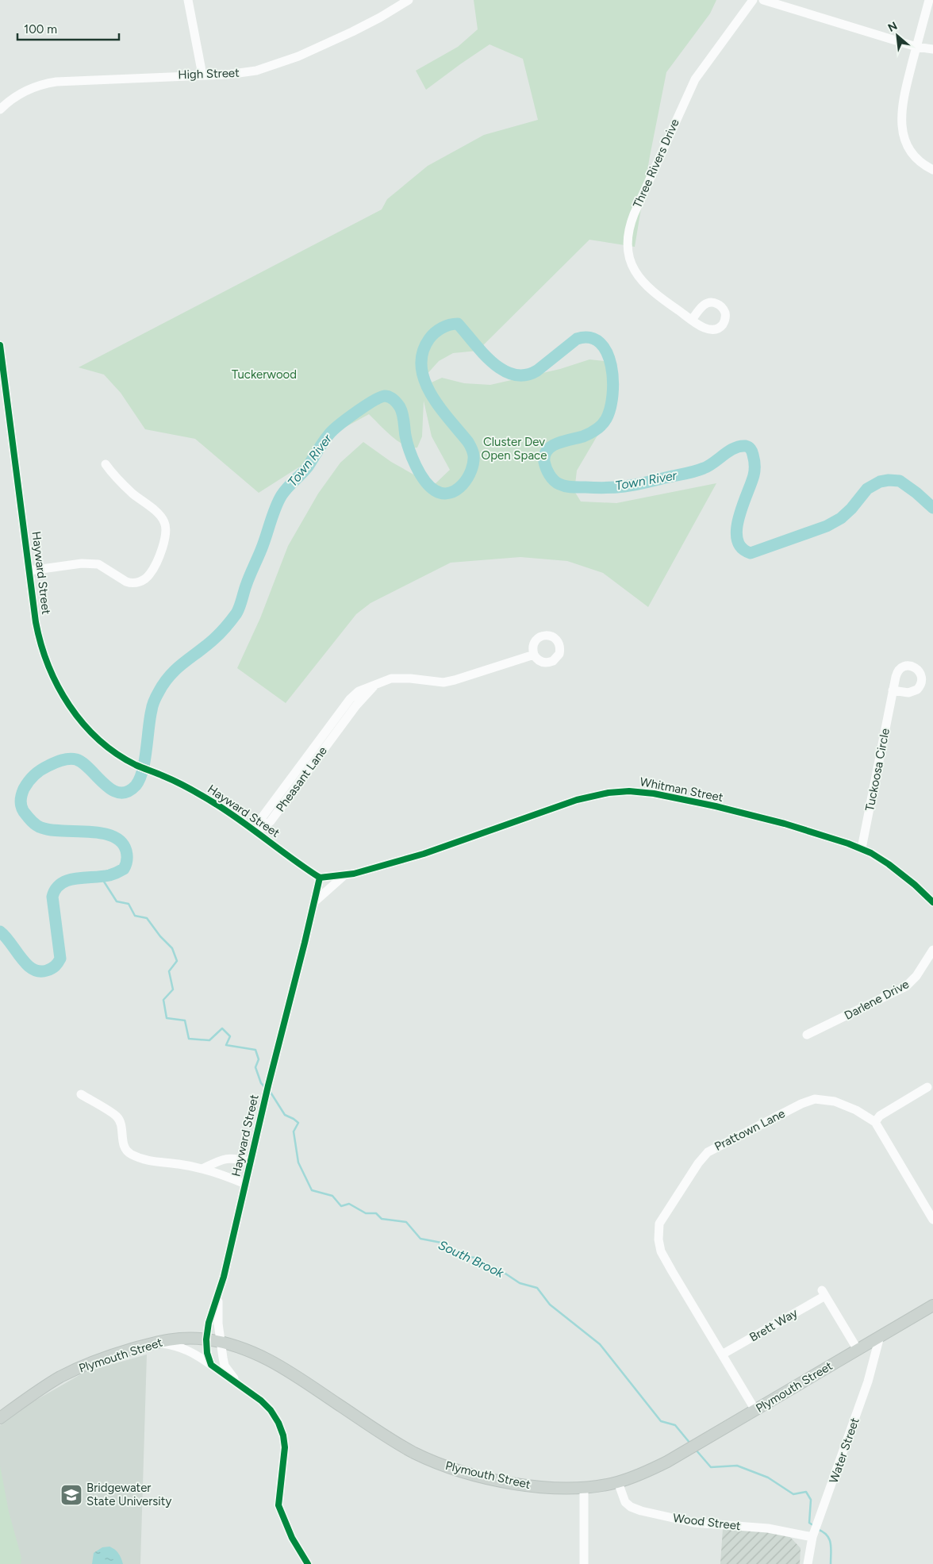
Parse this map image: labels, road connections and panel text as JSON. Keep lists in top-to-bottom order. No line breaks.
{"streets":{"main road":["Plymouth Street"],"street":["High Street","Three Rivers Drive","Hayward Street","Tuckoosa Circle","Pheasant Lane","Whitman Street","Darlene Drive","Prattown Lane","Brett Way","Water Street","Wood Street"]},"crossings":[["Hayward Street","Pheasant Lane"],["Hayward Street","Whitman Street"],["Hayward Street","Plymouth Street"],["Tuckoosa Circle","Whitman Street"],["Prattown Lane","Brett Way"],["Prattown Lane","Plymouth Street"],["Brett Way","Plymouth Street"],["Plymouth Street","Water Street"],["Plymouth Street","Wood Street"],["Water Street","Wood Street"]],"water":["Town River","South Brook"],"parks":["Tuckerwood","Cluster Dev Open Space"],"places":{"school or university":["Bridgewater State University"]},"scale_bar":"100 m","north":"top left"}
